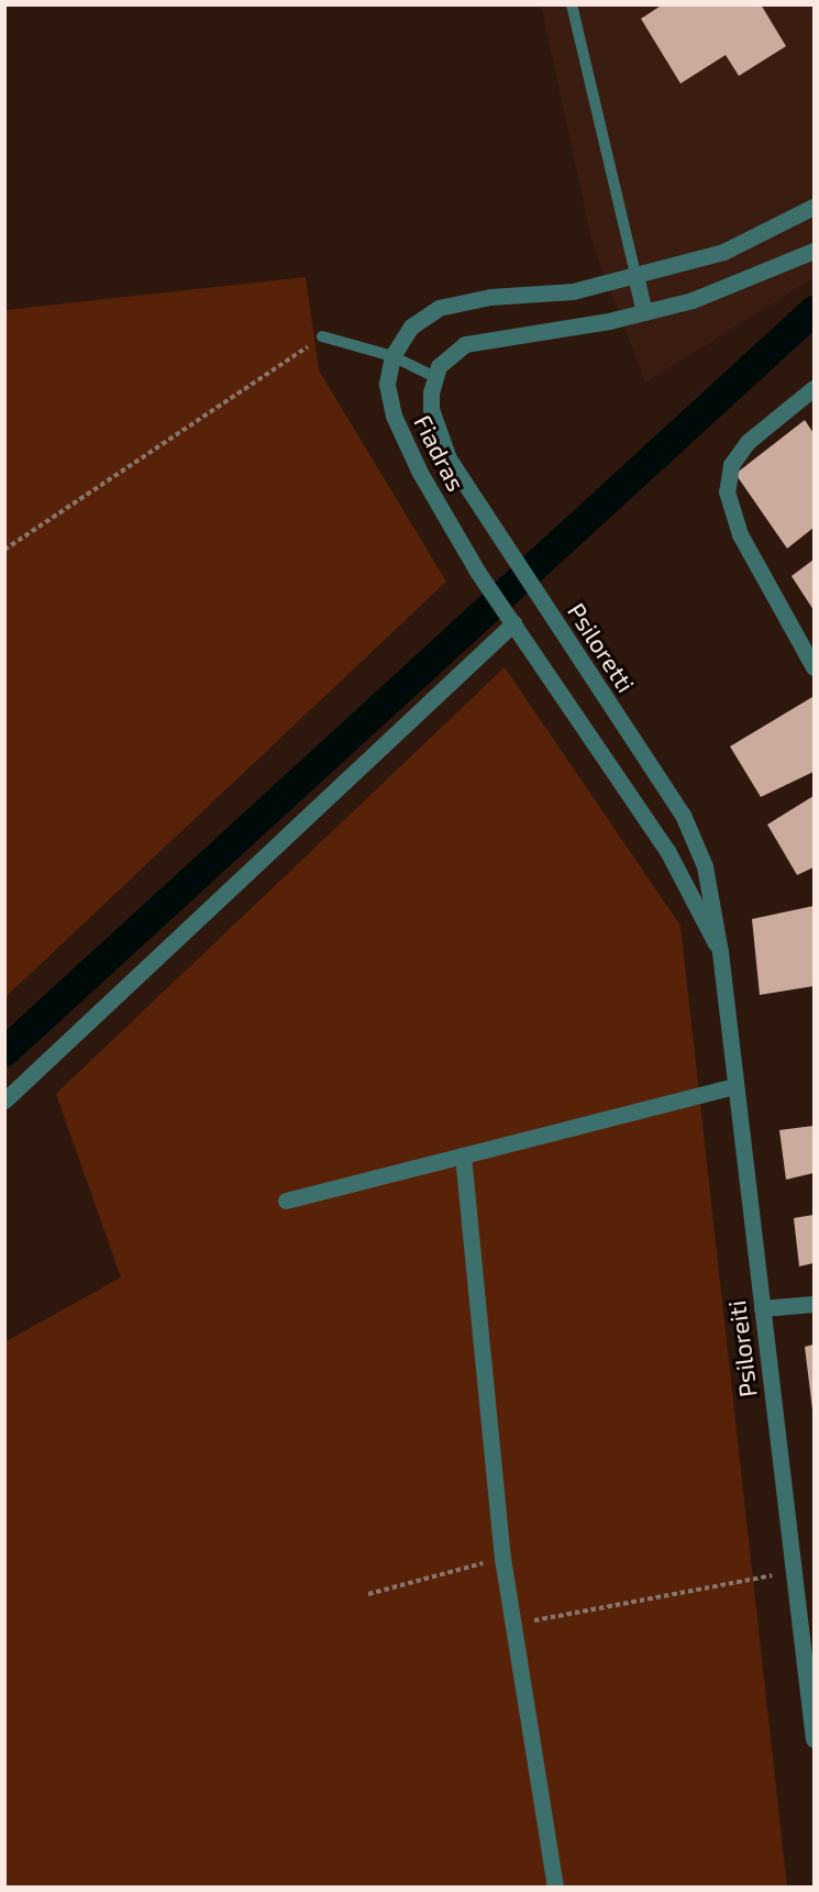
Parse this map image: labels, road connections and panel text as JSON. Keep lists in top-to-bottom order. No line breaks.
{"streets":{"street":["Fiadras","Psiloretti","Psiloreiti"]},"crossings":[["Fiadras","Psiloretti"],["Fiadras","Psiloreiti"],["Psiloretti","Psiloreiti"]]}
